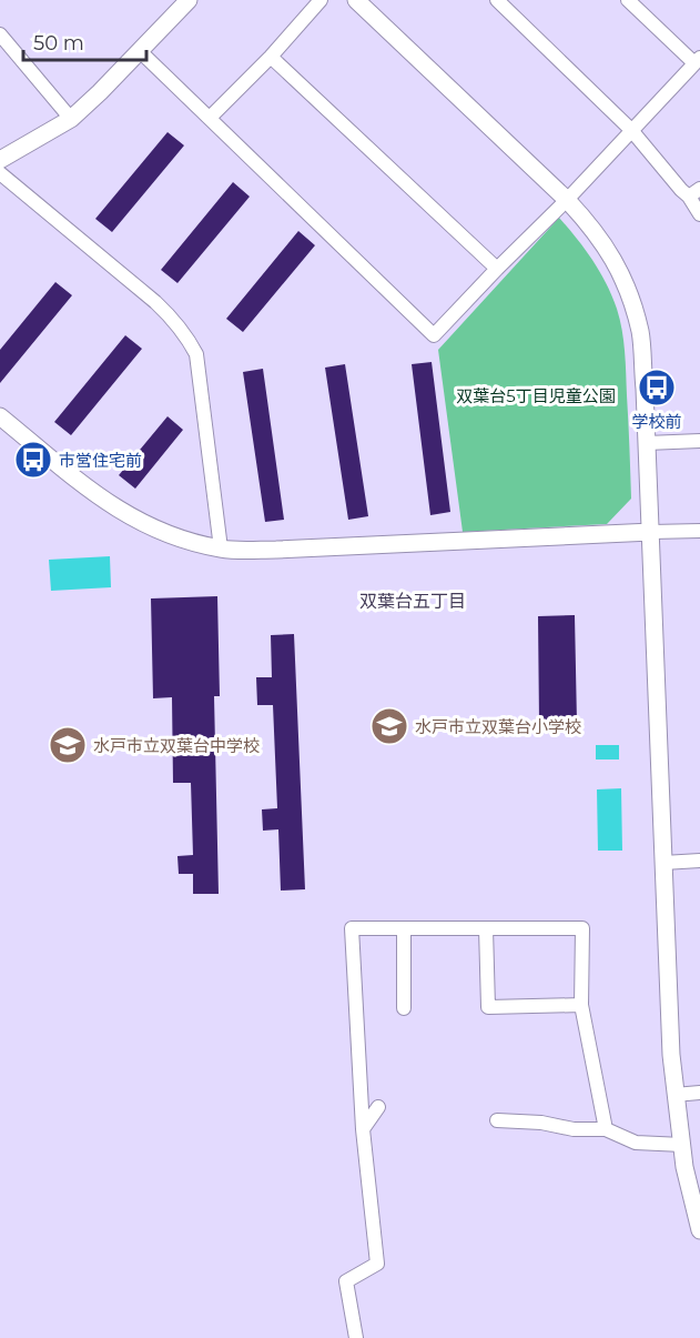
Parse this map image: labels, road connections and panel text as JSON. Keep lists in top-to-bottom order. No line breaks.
{"districts":["双葉台五丁目"],"parks":["双葉台5丁目児童公園"],"places":{"bus stop":["学校前","市営住宅前"],"school or university":["水戸市立双葉台小学校","水戸市立双葉台中学校"]},"scale_bar":"50 m"}
